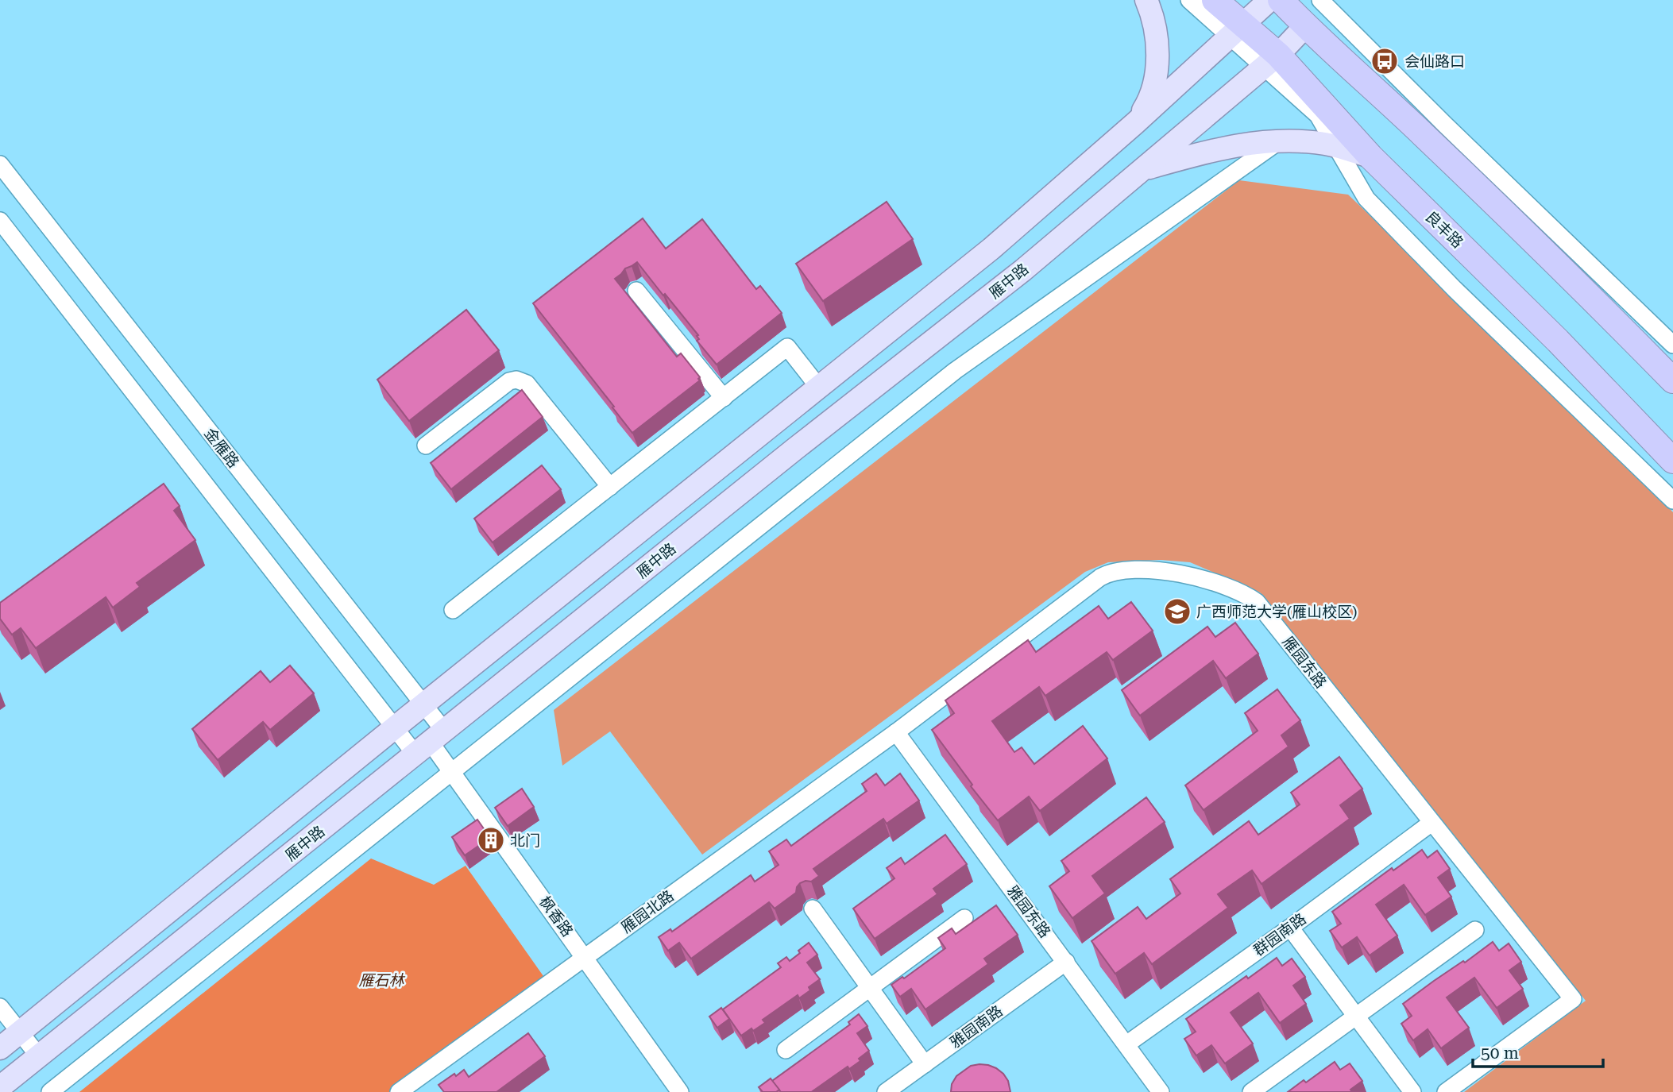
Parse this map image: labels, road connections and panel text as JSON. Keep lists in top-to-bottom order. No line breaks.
{"streets":{"highway":["良丰路"],"main road":["雁中路"],"street":["金雁路","雁园东路","雁园北路","雅园东路","枫香路","群园南路","雅园南路"]},"crossings":[["良丰路","雁中路"],["雁中路","金雁路"],["雁中路","枫香路"],["金雁路","枫香路"],["雁园东路","雁园北路"],["雁园东路","雅园东路"],["雁园东路","群园南路"],["雁园北路","雅园东路"],["雁园北路","枫香路"],["雅园东路","群园南路"],["雅园东路","雅园南路"]],"parks":["雁石林"],"places":{"bus stop":["会仙路口"],"school or university":["广西师范大学(雁山校区)"],"building":["北门"]},"scale_bar":"50 m"}
